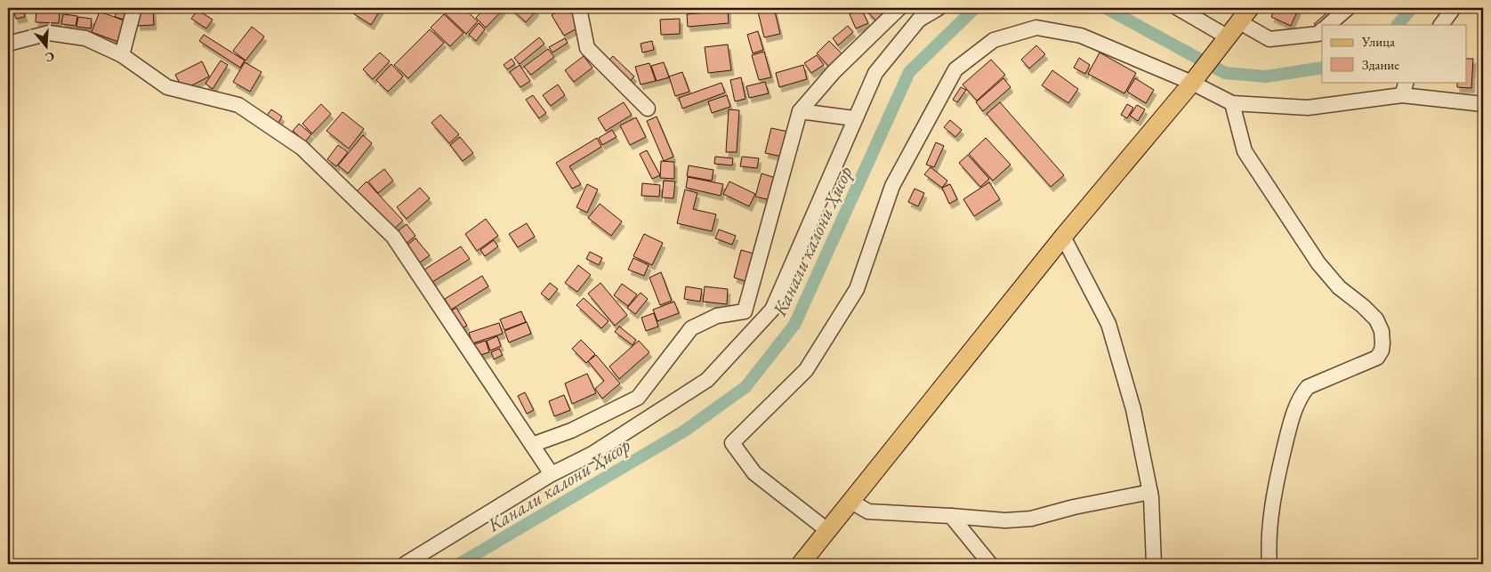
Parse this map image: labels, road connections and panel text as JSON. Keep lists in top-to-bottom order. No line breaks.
{"water":["Канали калони Ҳисор"],"legend":["Улица","Здание"],"north":"bottom"}
